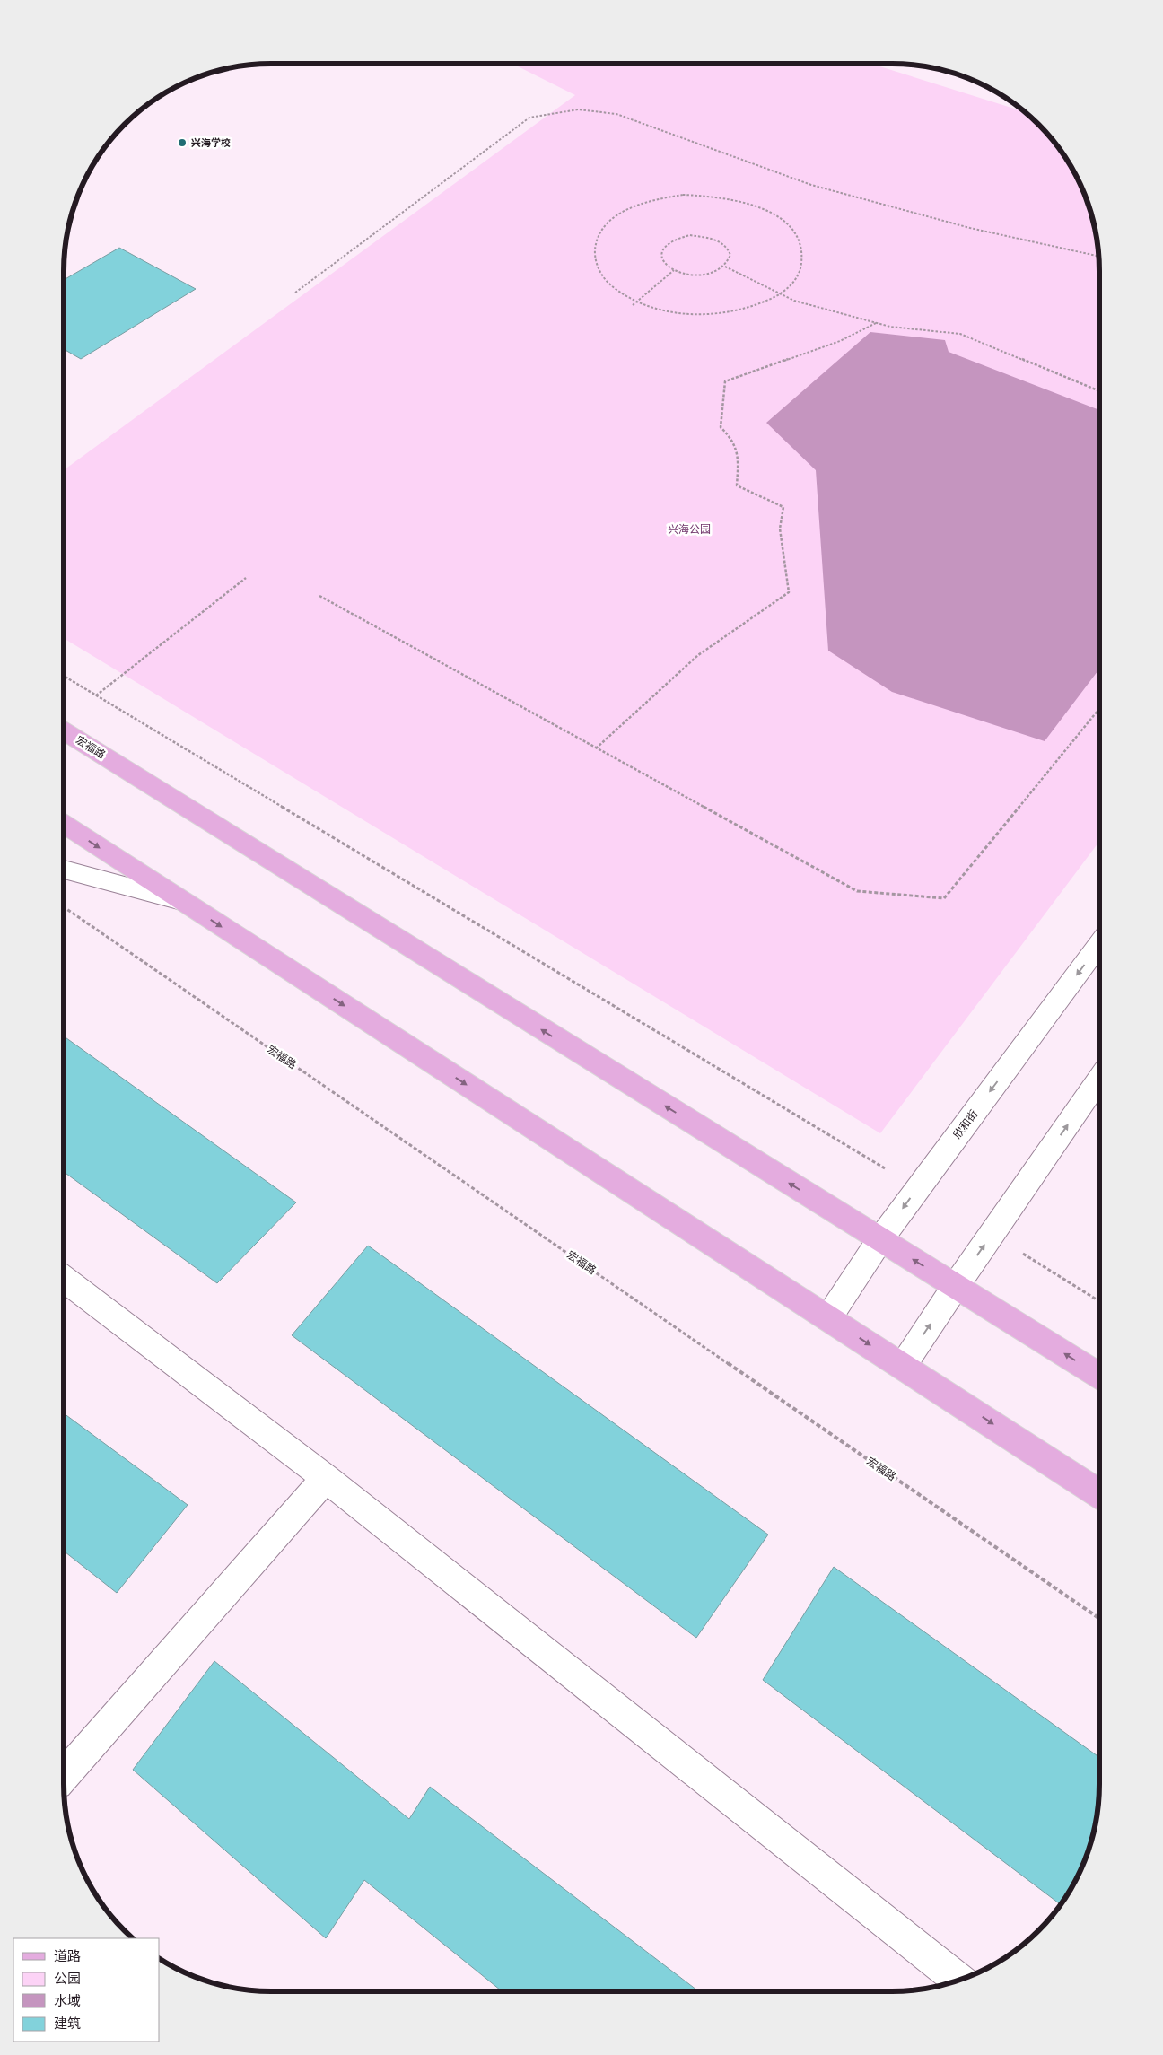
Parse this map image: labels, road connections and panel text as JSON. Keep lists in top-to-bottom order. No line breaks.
{"streets":{"main road":["宏福路"],"street":["欣和街"]},"crossings":[["宏福路","欣和街"]],"parks":["兴海公园"],"places":["兴海学校"],"legend":["道路","公园","水域","建筑"]}
